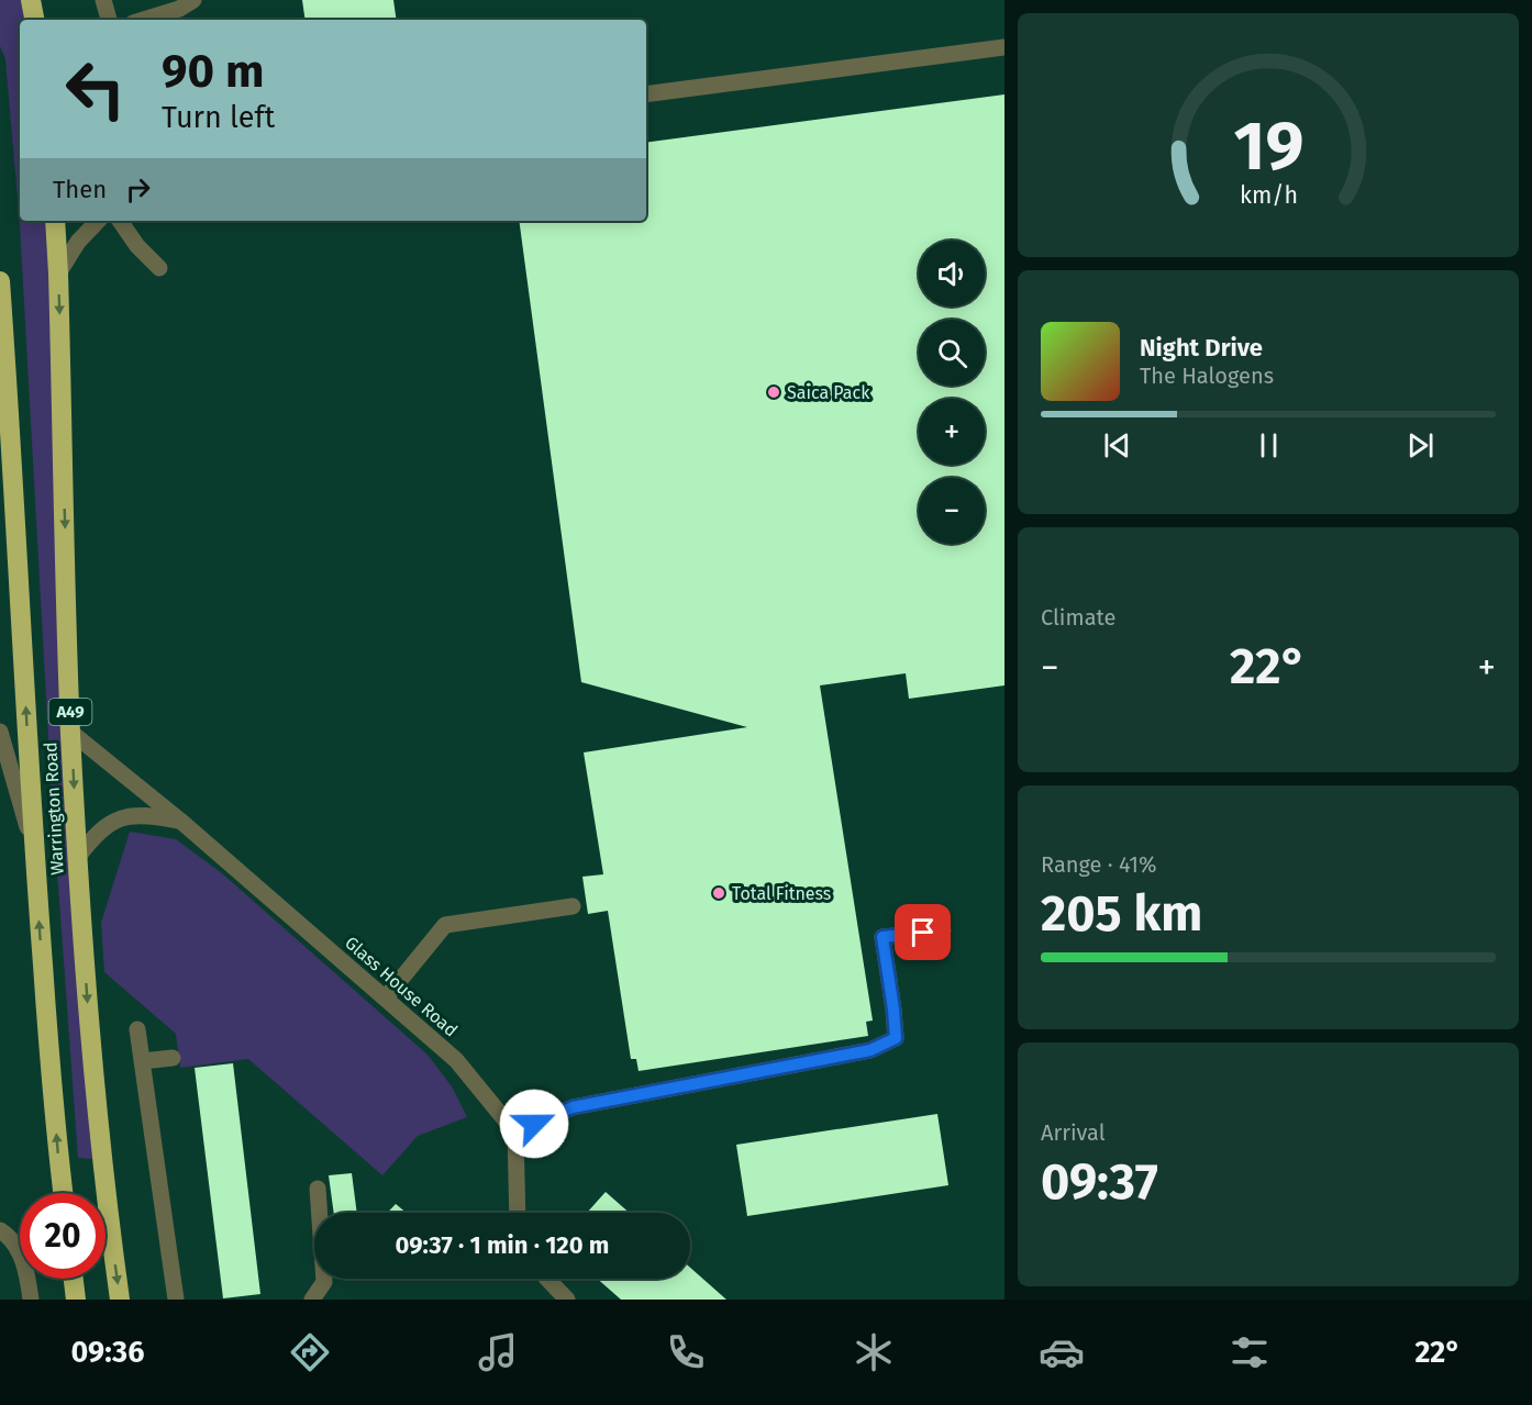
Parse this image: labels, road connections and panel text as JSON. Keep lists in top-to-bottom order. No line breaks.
{"streets":{"highway":["A49","Warrington Road"],"street":["Glass House Road"]},"crossings":[["Warrington Road","Glass House Road"]],"places":["Saica Pack","Total Fitness"],"page":{"turn":["90 m","Turn left"],"then":"Then","map_buttons":["+","−"],"song":["Night Drive","The Halogens"],"tile":["Climate",["Range · 41%","205 km"],["Arrival","09:37"]],"heat":["−","22°","+"],"limit":"20","trip":"09:37 · 1 min · 120 m","tabs":["09:36","22°"],"gauge":["19","km/h"]}}
